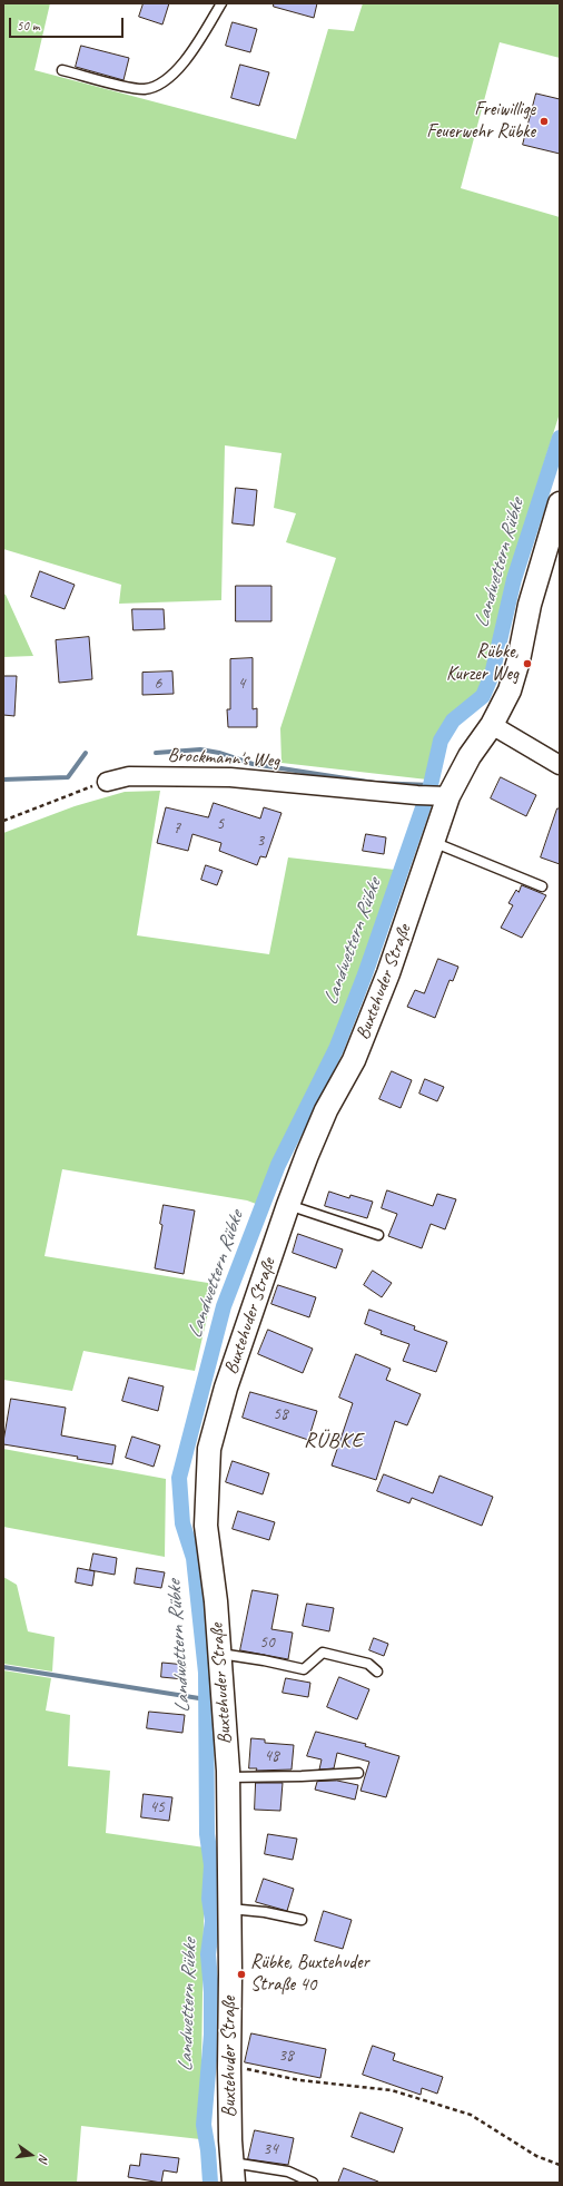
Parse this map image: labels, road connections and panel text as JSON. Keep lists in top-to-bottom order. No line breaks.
{"streets":{"street":["Brockmann's Weg","Buxtehuder Straße"]},"crossings":[["Brockmann's Weg","Buxtehuder Straße"]],"districts":["RÜBKE"],"water":["Landwettern Rübke"],"places":["Freiwillige Feuerwehr Rübke","Rübke, Kurzer Weg","Rübke, Buxtehuder Straße 40"],"house_numbers":["6","4","5","7","3","58","50","48","45","38","34"],"scale_bar":"50 m","north":"right"}
